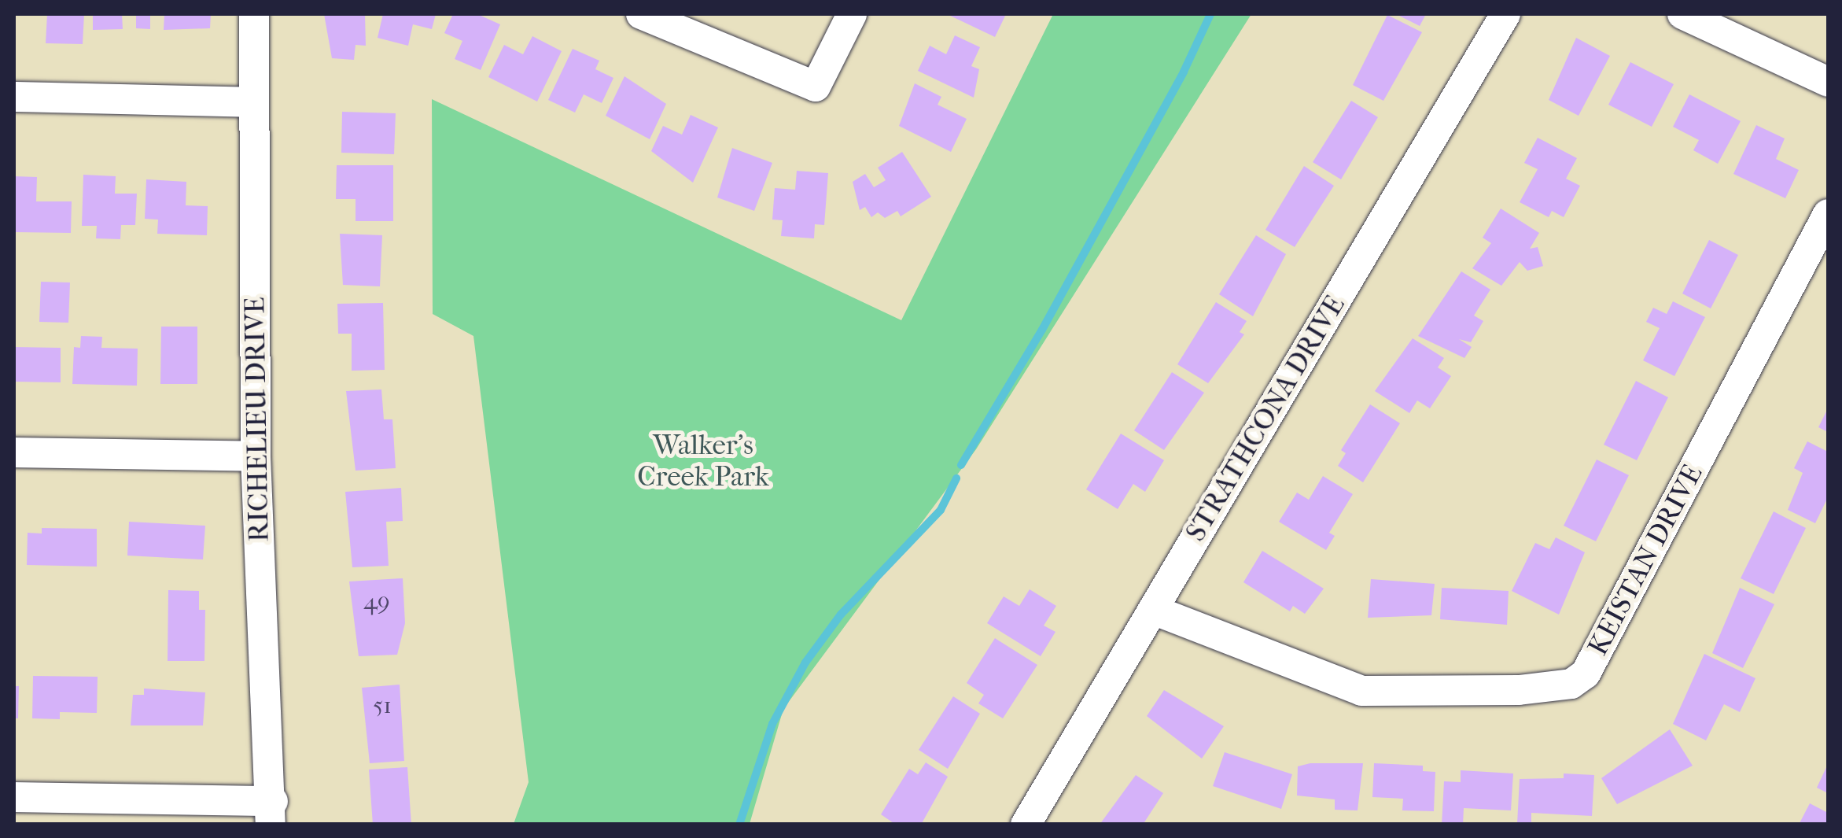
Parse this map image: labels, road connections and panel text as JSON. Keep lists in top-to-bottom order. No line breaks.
{"streets":{"street":["STRATHCONA DRIVE","RICHELIEU DRIVE","KEISTAN DRIVE"]},"crossings":[["STRATHCONA DRIVE","KEISTAN DRIVE"]],"parks":["Walker's Creek Park"],"house_numbers":["49","51"]}
